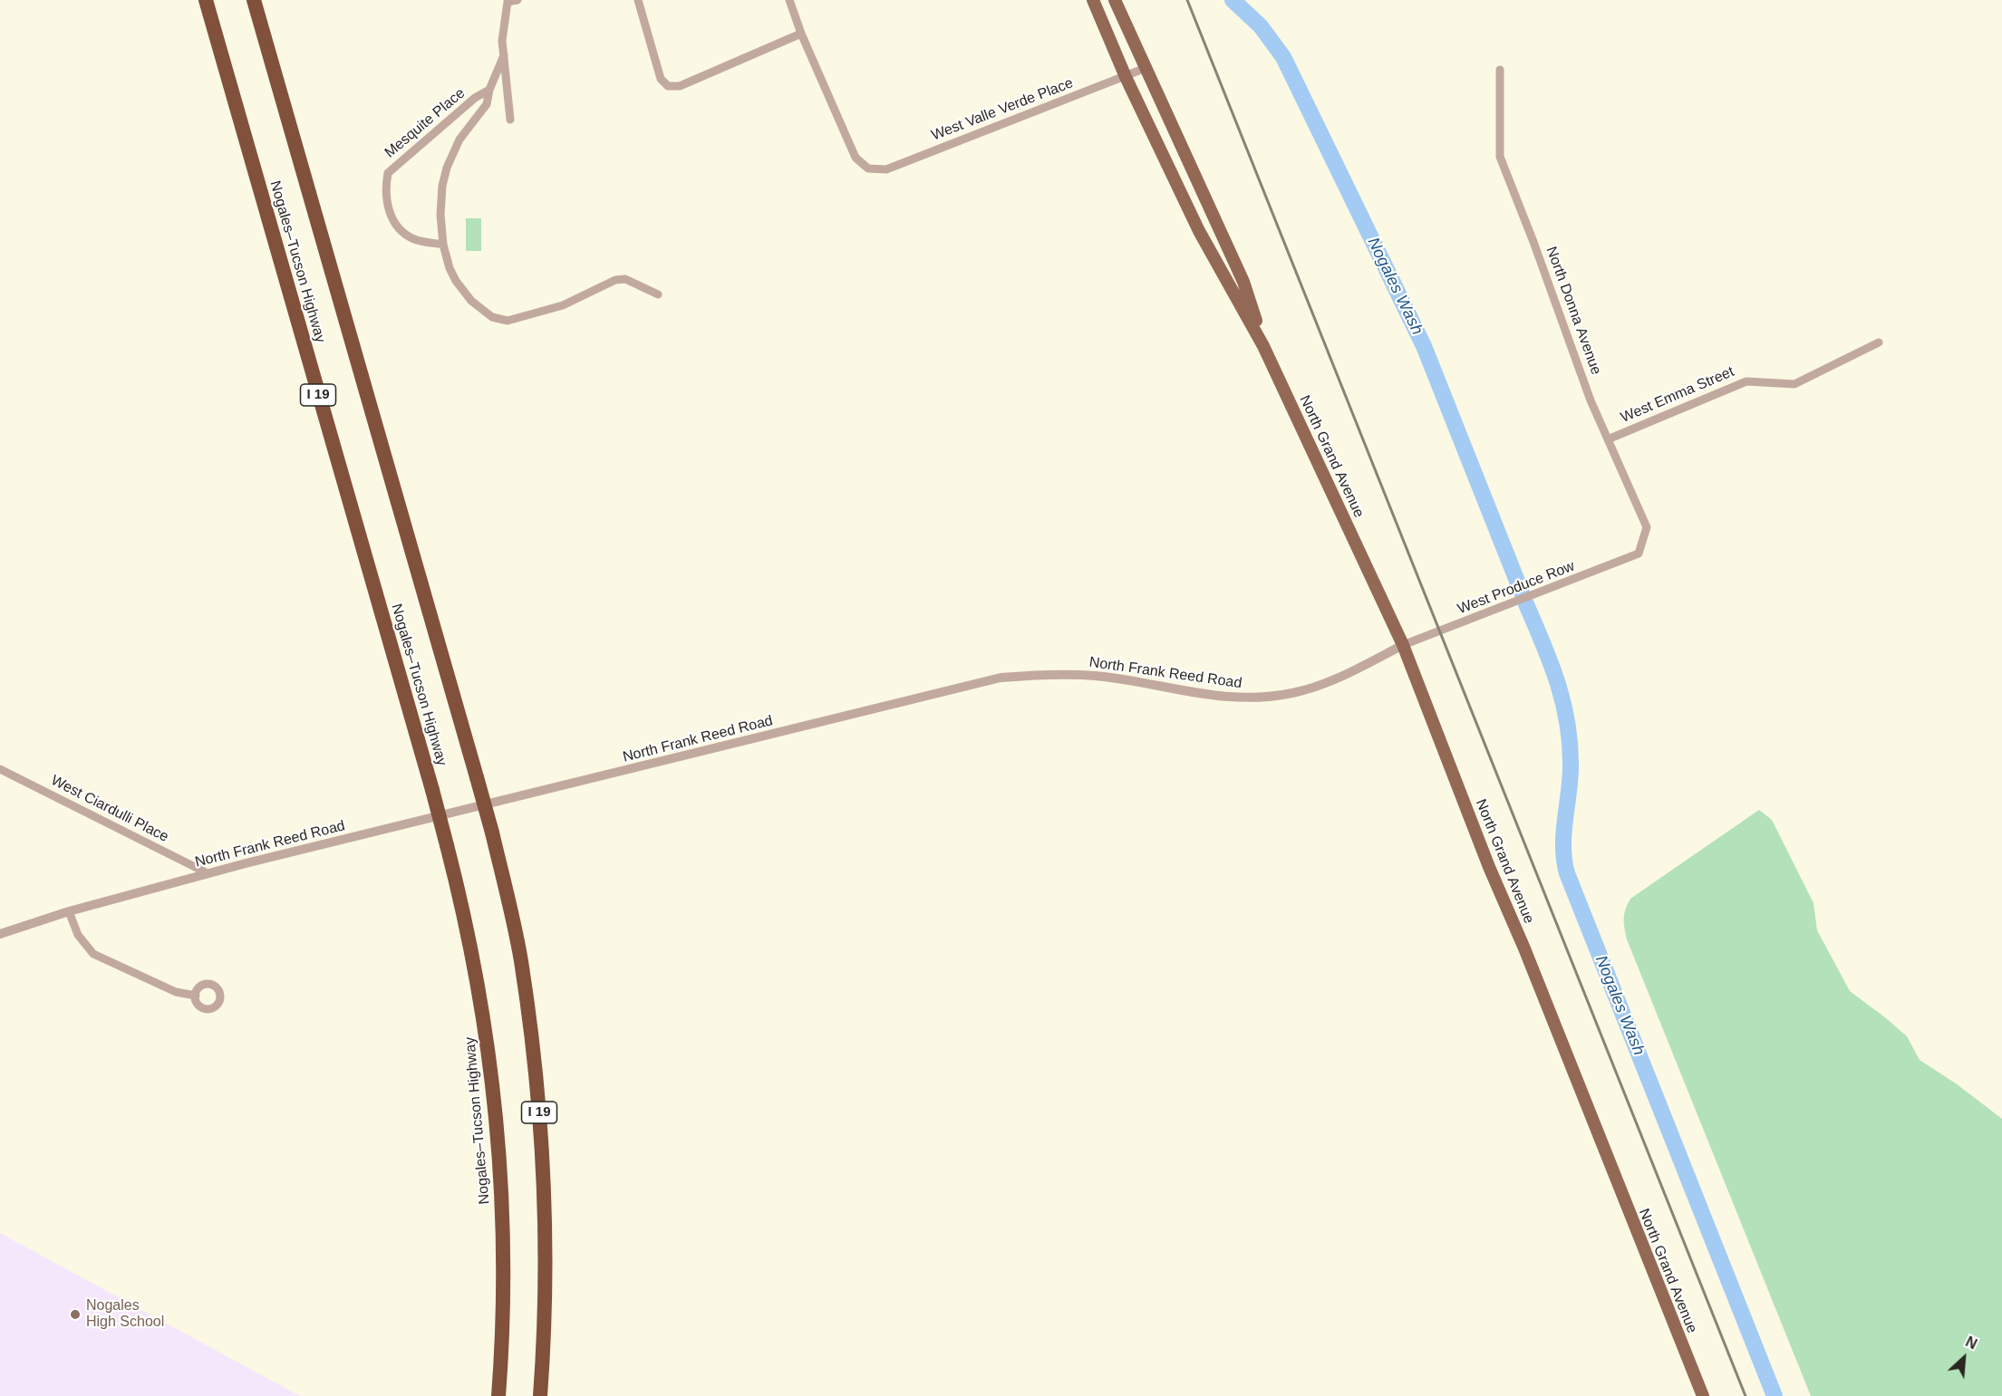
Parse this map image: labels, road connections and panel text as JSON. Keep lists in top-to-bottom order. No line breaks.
{"streets":{"highway":["Nogales–Tucson Highway","I 19"],"main road":["North Grand Avenue"],"street":["West Valle Verde Place","Mesquite Place","North Donna Avenue","West Emma Street","West Produce Row","North Frank Reed Road","West Ciardulli Place"]},"crossings":[["West Valle Verde Place","North Grand Avenue"],["North Donna Avenue","West Emma Street"],["North Donna Avenue","West Produce Row"],["North Grand Avenue","West Produce Row"],["North Grand Avenue","North Frank Reed Road"],["West Produce Row","North Frank Reed Road"],["North Frank Reed Road","West Ciardulli Place"]],"water":["Nogales Wash"],"places":["Nogales High School"],"north":"top right"}
